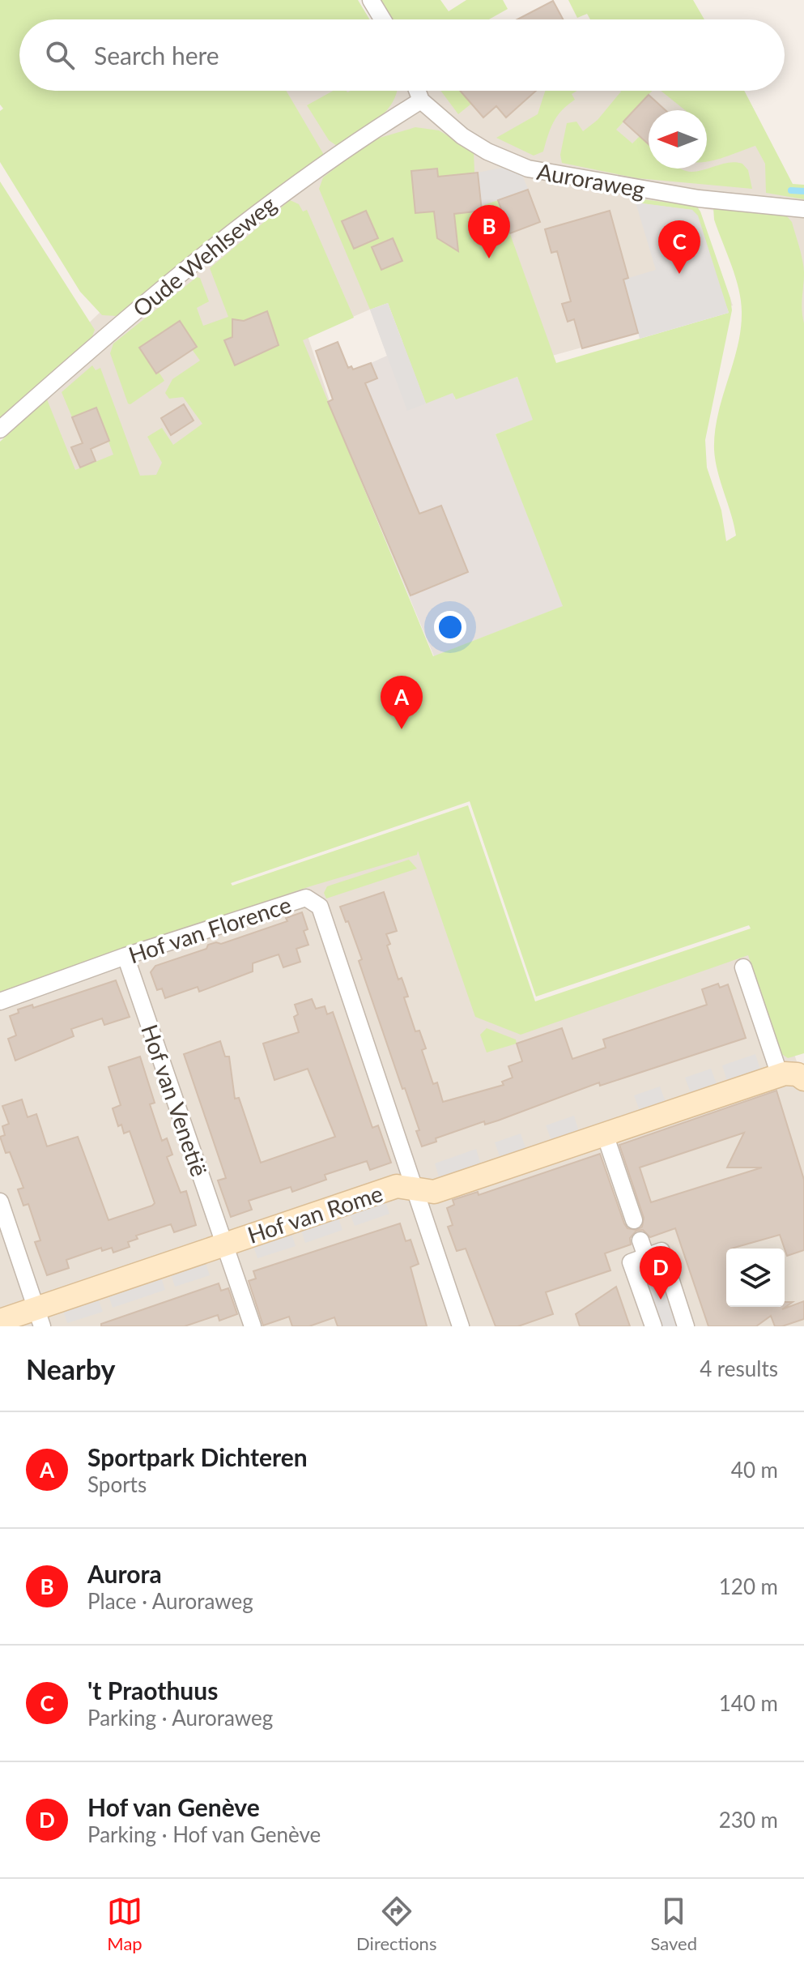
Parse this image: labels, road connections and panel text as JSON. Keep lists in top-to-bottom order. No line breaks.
{"streets":{"street":["Auroraweg","Oude Wehlseweg","Hof van Florence","Hof van Venetië","Hof van Rome"]},"crossings":[["Auroraweg","Oude Wehlseweg"],["Hof van Florence","Hof van Venetië"],["Hof van Florence","Hof van Rome"],["Hof van Venetië","Hof van Rome"]],"north":"left","page":{"search":"Search here","pins":["B","C","A","D"],"heading":["Nearby","4 results"],"list":[{"mark":"A","name":"Sportpark Dichteren","note":"Sports","value":"40 m"},{"mark":"B","name":"Aurora","note":"Place · Auroraweg","value":"120 m"},{"mark":"C","name":"'t Praothuus","note":"Parking · Auroraweg","value":"140 m"},{"mark":"D","name":"Hof van Genève","note":"Parking · Hof van Genève","value":"230 m"}],"nav":["Map","Directions","Saved"]}}
